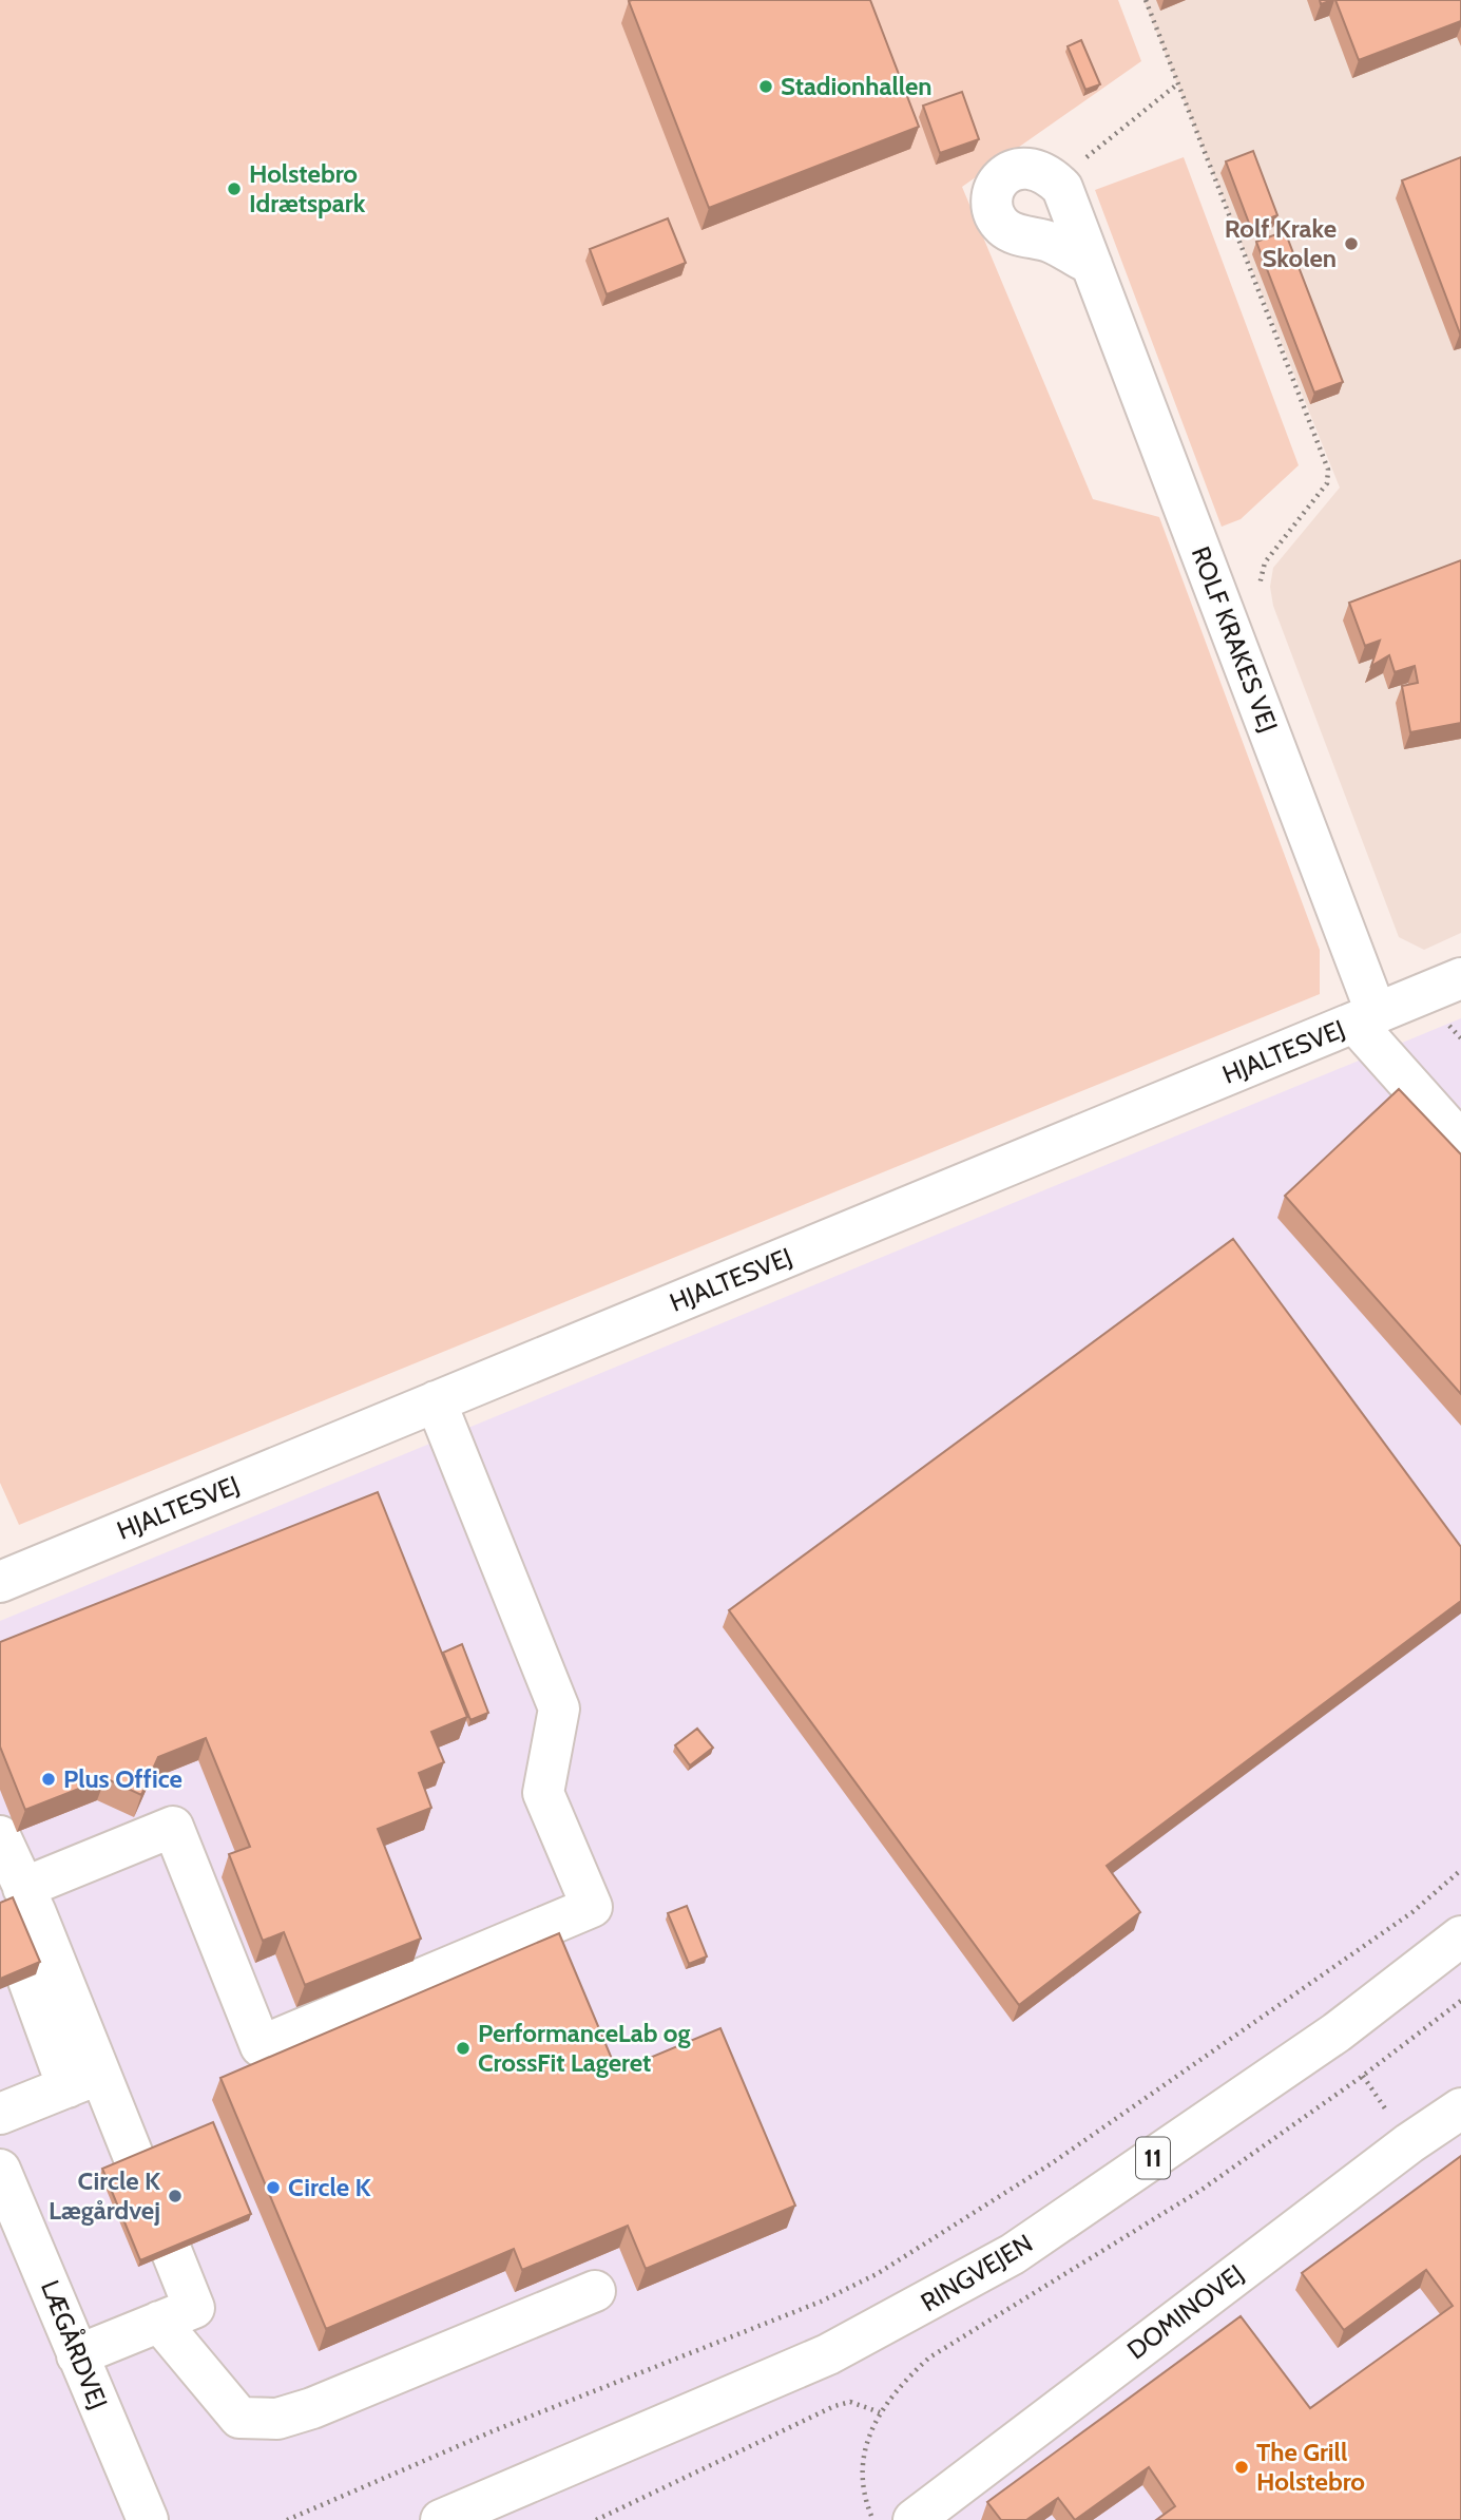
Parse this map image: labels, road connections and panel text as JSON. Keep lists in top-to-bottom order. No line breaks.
{"streets":{"street":["ROLF KRAKES VEJ","HJALTESVEJ","11","RINGVEJEN","DOMINOVEJ","LÆGÅRDVEJ"]},"crossings":[["ROLF KRAKES VEJ","HJALTESVEJ"]],"places":["Stadionhallen","Holstebro Idrætspark","Rolf Krake Skolen","Plus Office","PerformanceLab og CrossFit Lageret","Circle K","Circle K Lægårdvej","The Grill Holstebro"]}
